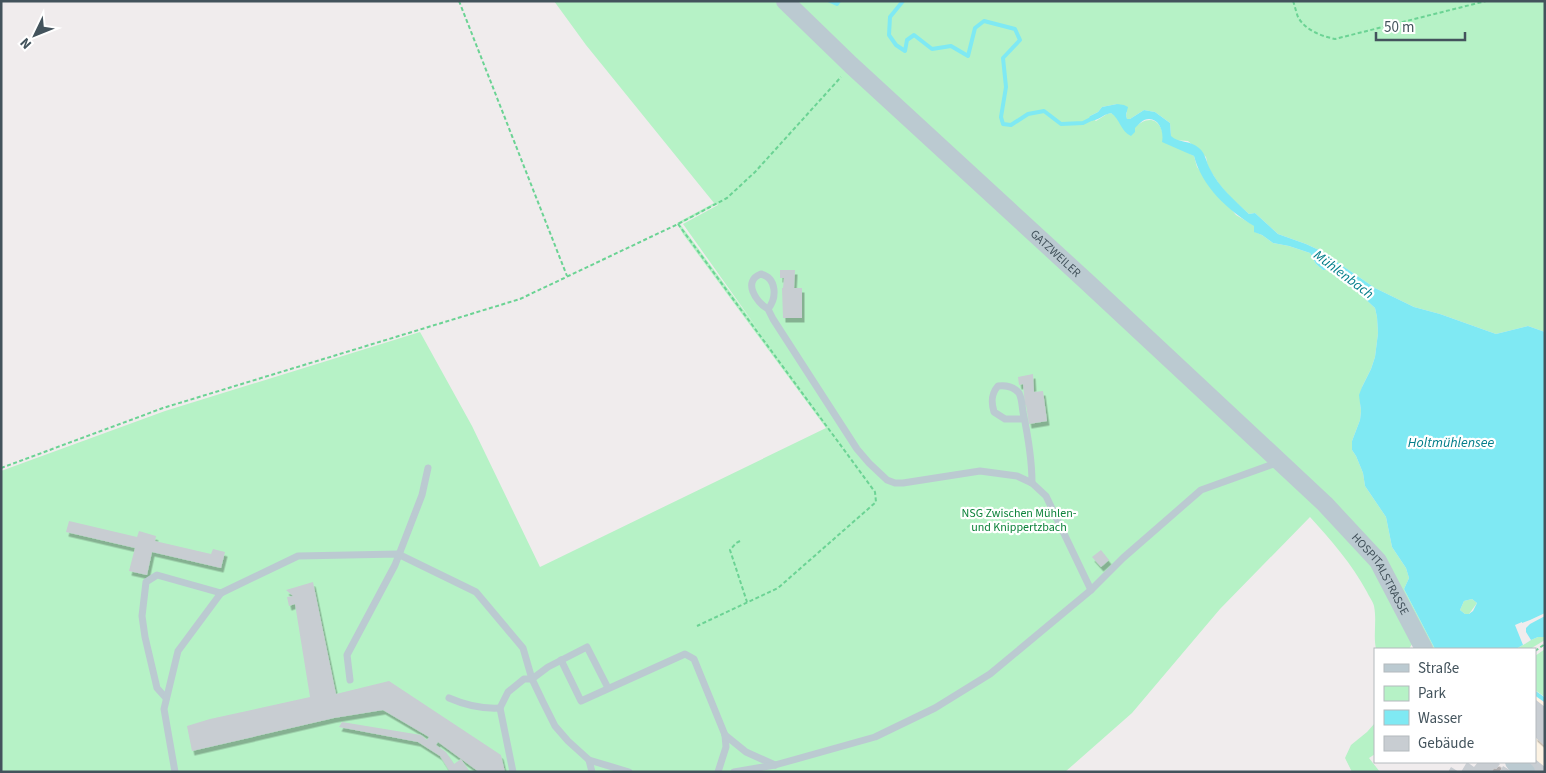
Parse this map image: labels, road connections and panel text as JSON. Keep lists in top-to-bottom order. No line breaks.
{"streets":{"street":["GATZWEILER","HOSPITALSTRASSE"]},"crossings":[["GATZWEILER","HOSPITALSTRASSE"]],"water":["Mühlenbach","Holtmühlensee"],"parks":["NSG Zwischen Mühlen- und Knippertzbach"],"legend":["Straße","Park","Wasser","Gebäude"],"scale_bar":"50 m","north":"bottom left"}
